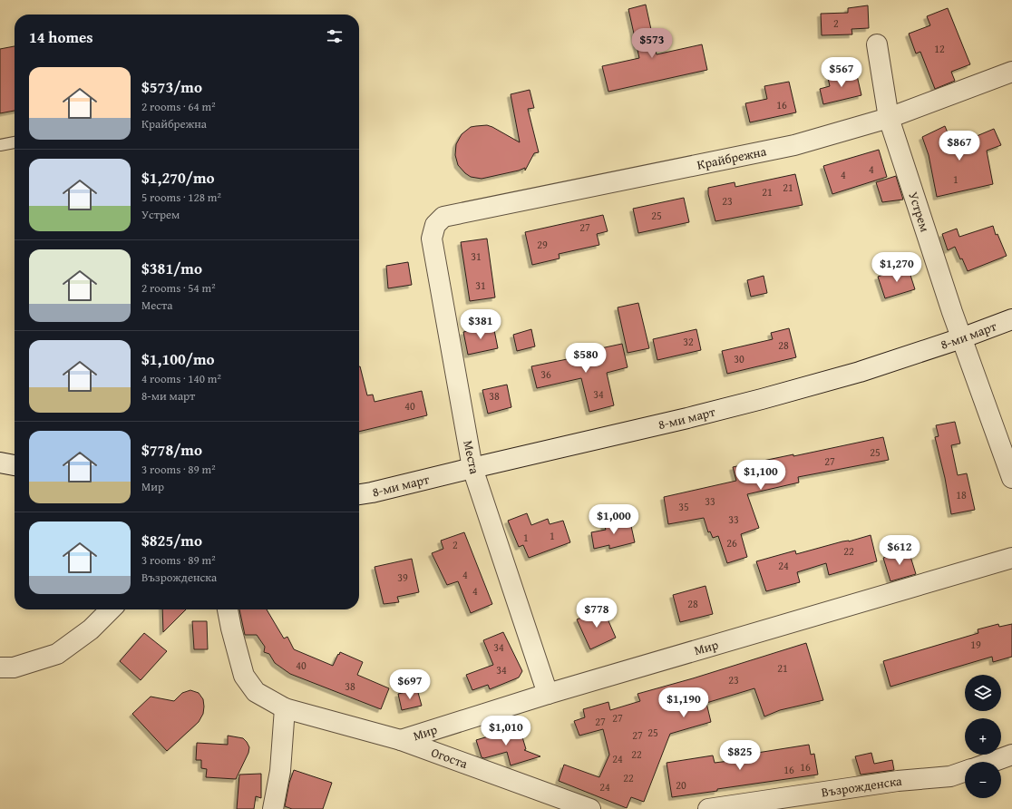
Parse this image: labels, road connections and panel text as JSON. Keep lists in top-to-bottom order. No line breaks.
{"streets":{"street":["Крайбрежна","Устрем","8-ми март","Места","Мир","Огоста","Възрожденска"]},"crossings":[["Крайбрежна","Устрем"],["Крайбрежна","Места"],["Устрем","8-ми март"],["8-ми март","Места"],["Места","Мир"],["Мир","Огоста"]],"house_numbers":["2","12","16","4","4","1","21","21","23","25","27","29","31","31","32","28","30","36","34","38","40","25","27","18","33","35","33","1","1","26","2","22","24","4","39","4","28","19","34","40","21","34","23","38","27","27","25","27","22","24","16","16","22","20","24"],"page":{"heading":"14 homes","price":["$573","$567","$867","$1,270","$381","$580","$1,100","$1,000","$612","$778","$697","$1,190","$1,010","$825"],"list":[{"name":"$573/mo","note":"2 rooms · 64 m² · Крайбрежна"},{"name":"$1,270/mo","note":"5 rooms · 128 m² · Устрем"},{"name":"$381/mo","note":"2 rooms · 54 m² · Места"},{"name":"$1,100/mo","note":"4 rooms · 140 m² · 8-ми март"},{"name":"$778/mo","note":"3 rooms · 89 m² · Мир"},{"name":"$825/mo","note":"3 rooms · 89 m² · Възрожденска"}],"map_buttons":["+","−"]}}
